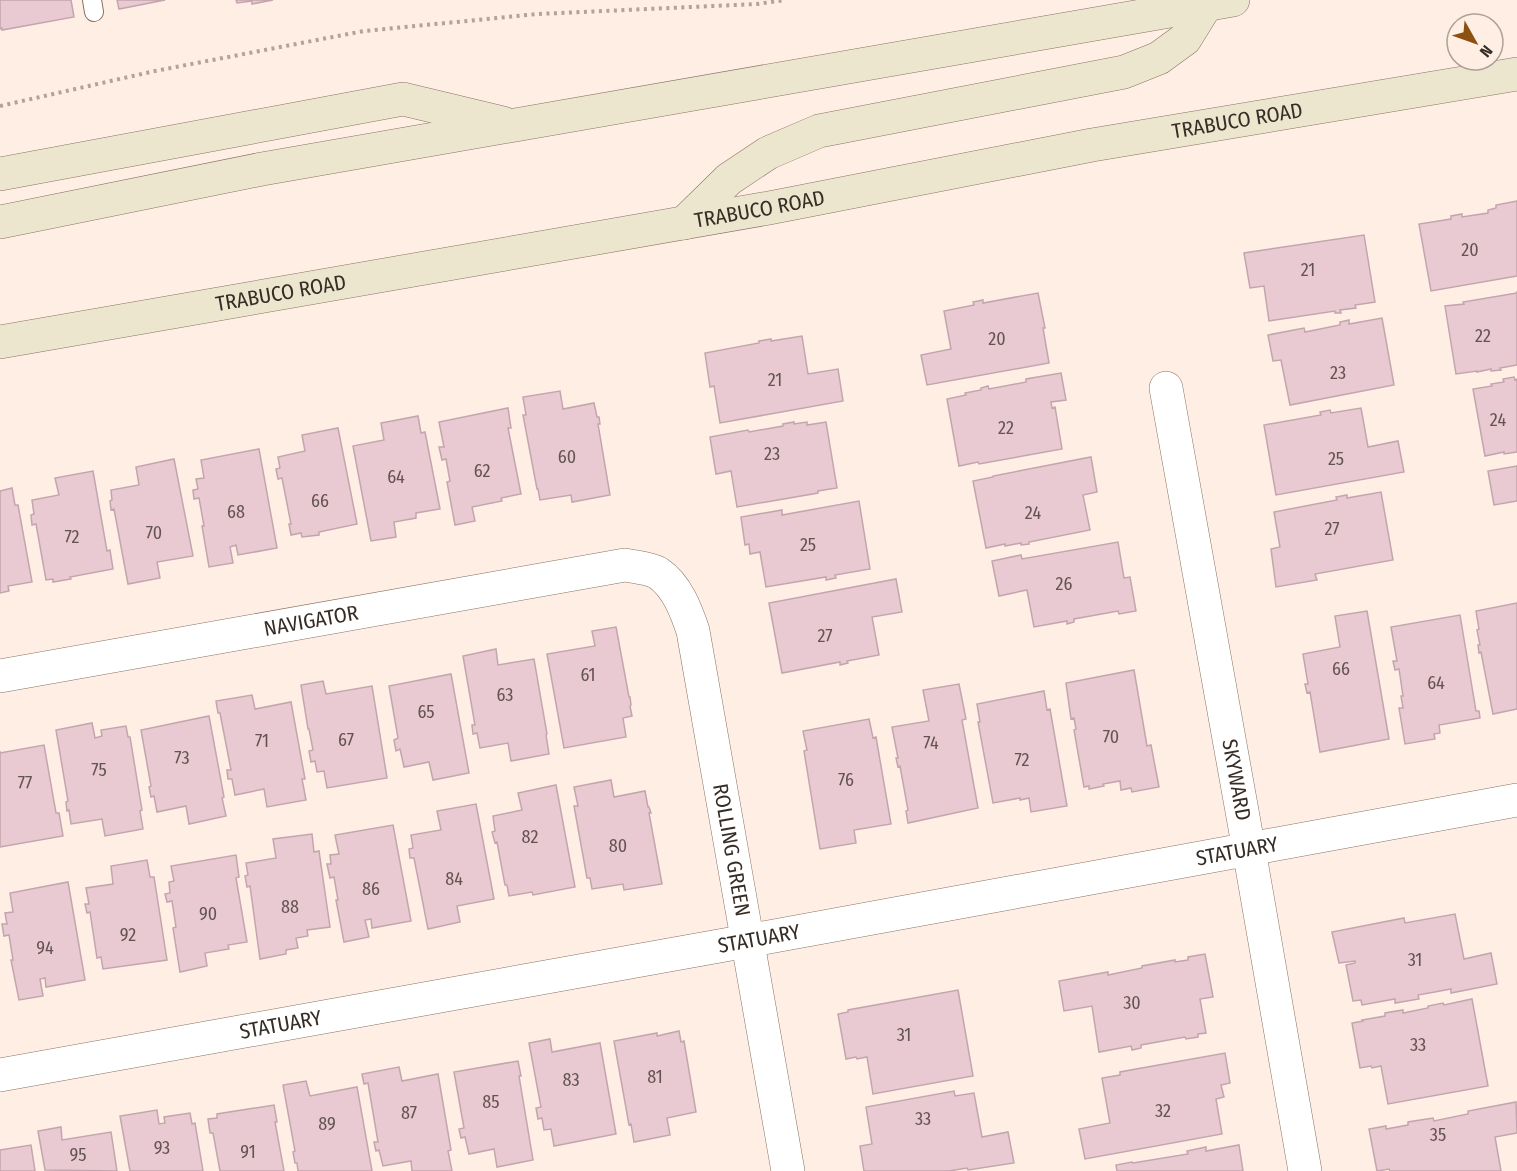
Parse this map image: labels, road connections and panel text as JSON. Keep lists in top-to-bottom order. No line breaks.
{"streets":{"main road":["TRABUCO ROAD"],"street":["NAVIGATOR","SKYWARD","ROLLING GREEN","STATUARY"]},"crossings":[["NAVIGATOR","ROLLING GREEN"],["SKYWARD","STATUARY"],["ROLLING GREEN","STATUARY"]],"house_numbers":["20","21","22","20","23","21","24","22","23","60","25","62","64","66","68","24","27","70","72","25","26","27","66","61","64","63","65","70","67","71","74","73","72","75","76","77","82","80","84","86","88","90","92","94","31","30","31","33","81","83","85","32","87","33","89","35","93","91","95"],"north":"bottom right"}
